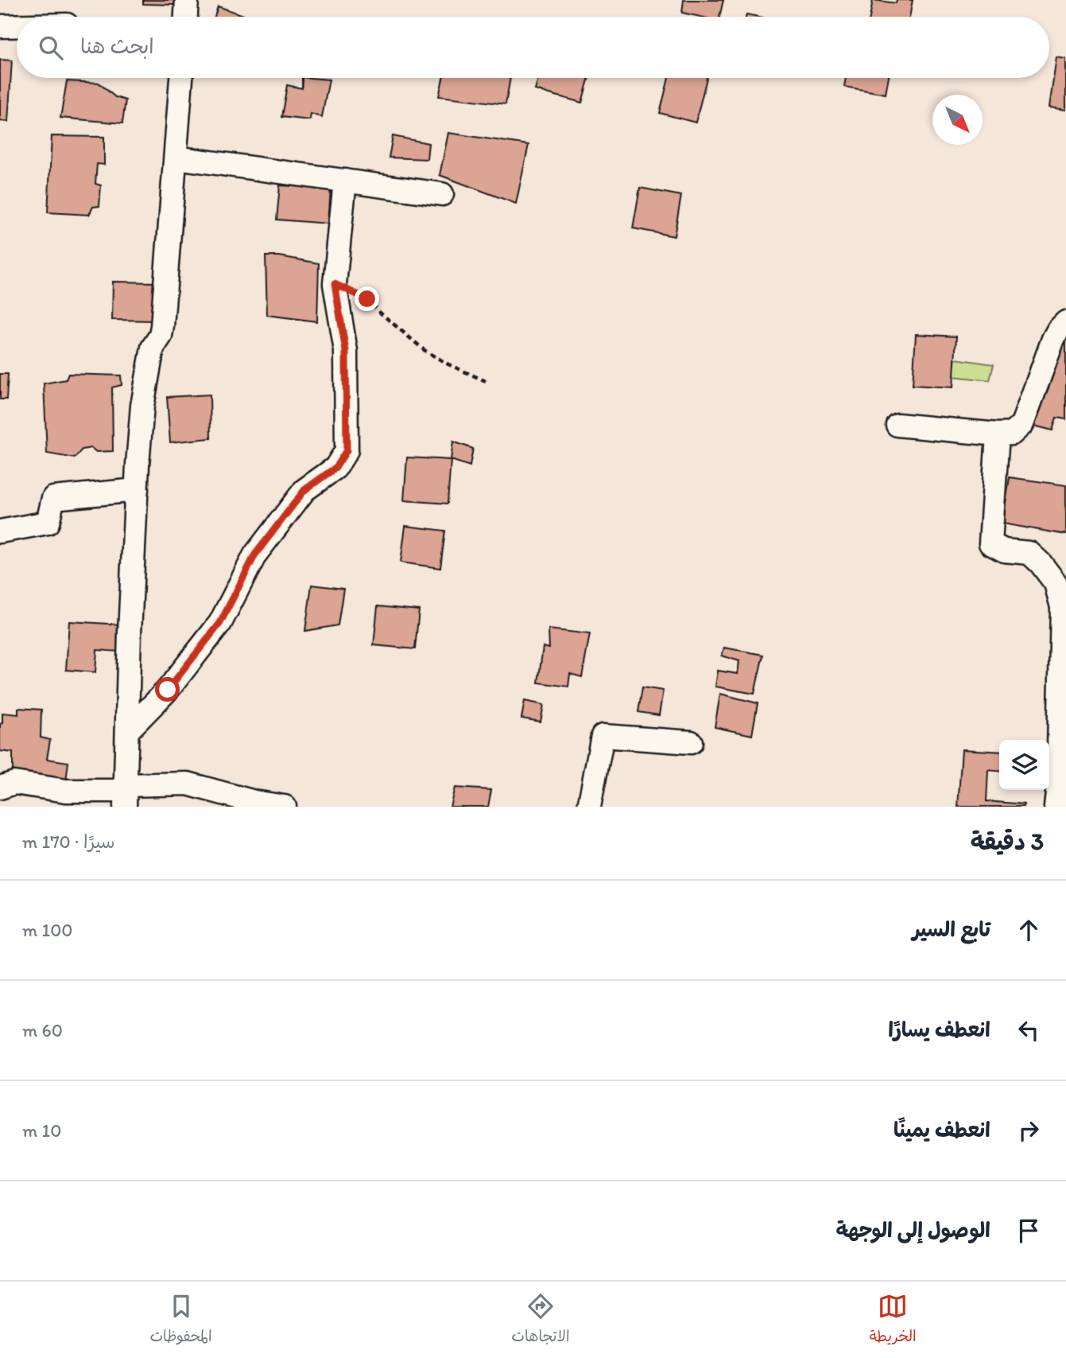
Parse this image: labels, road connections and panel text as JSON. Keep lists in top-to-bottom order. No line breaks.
{"north":"bottom right","page":{"search":"ابحث هنا","heading":["3 دقيقة","سيرًا · 170 m"],"list":[["تابع السير","100 m"],["انعطف يسارًا","60 m"],["انعطف يمينًا","10 m"],"الوصول إلى الوجهة"],"nav":["الخريطة","الاتجاهات","المحفوظات"]}}
